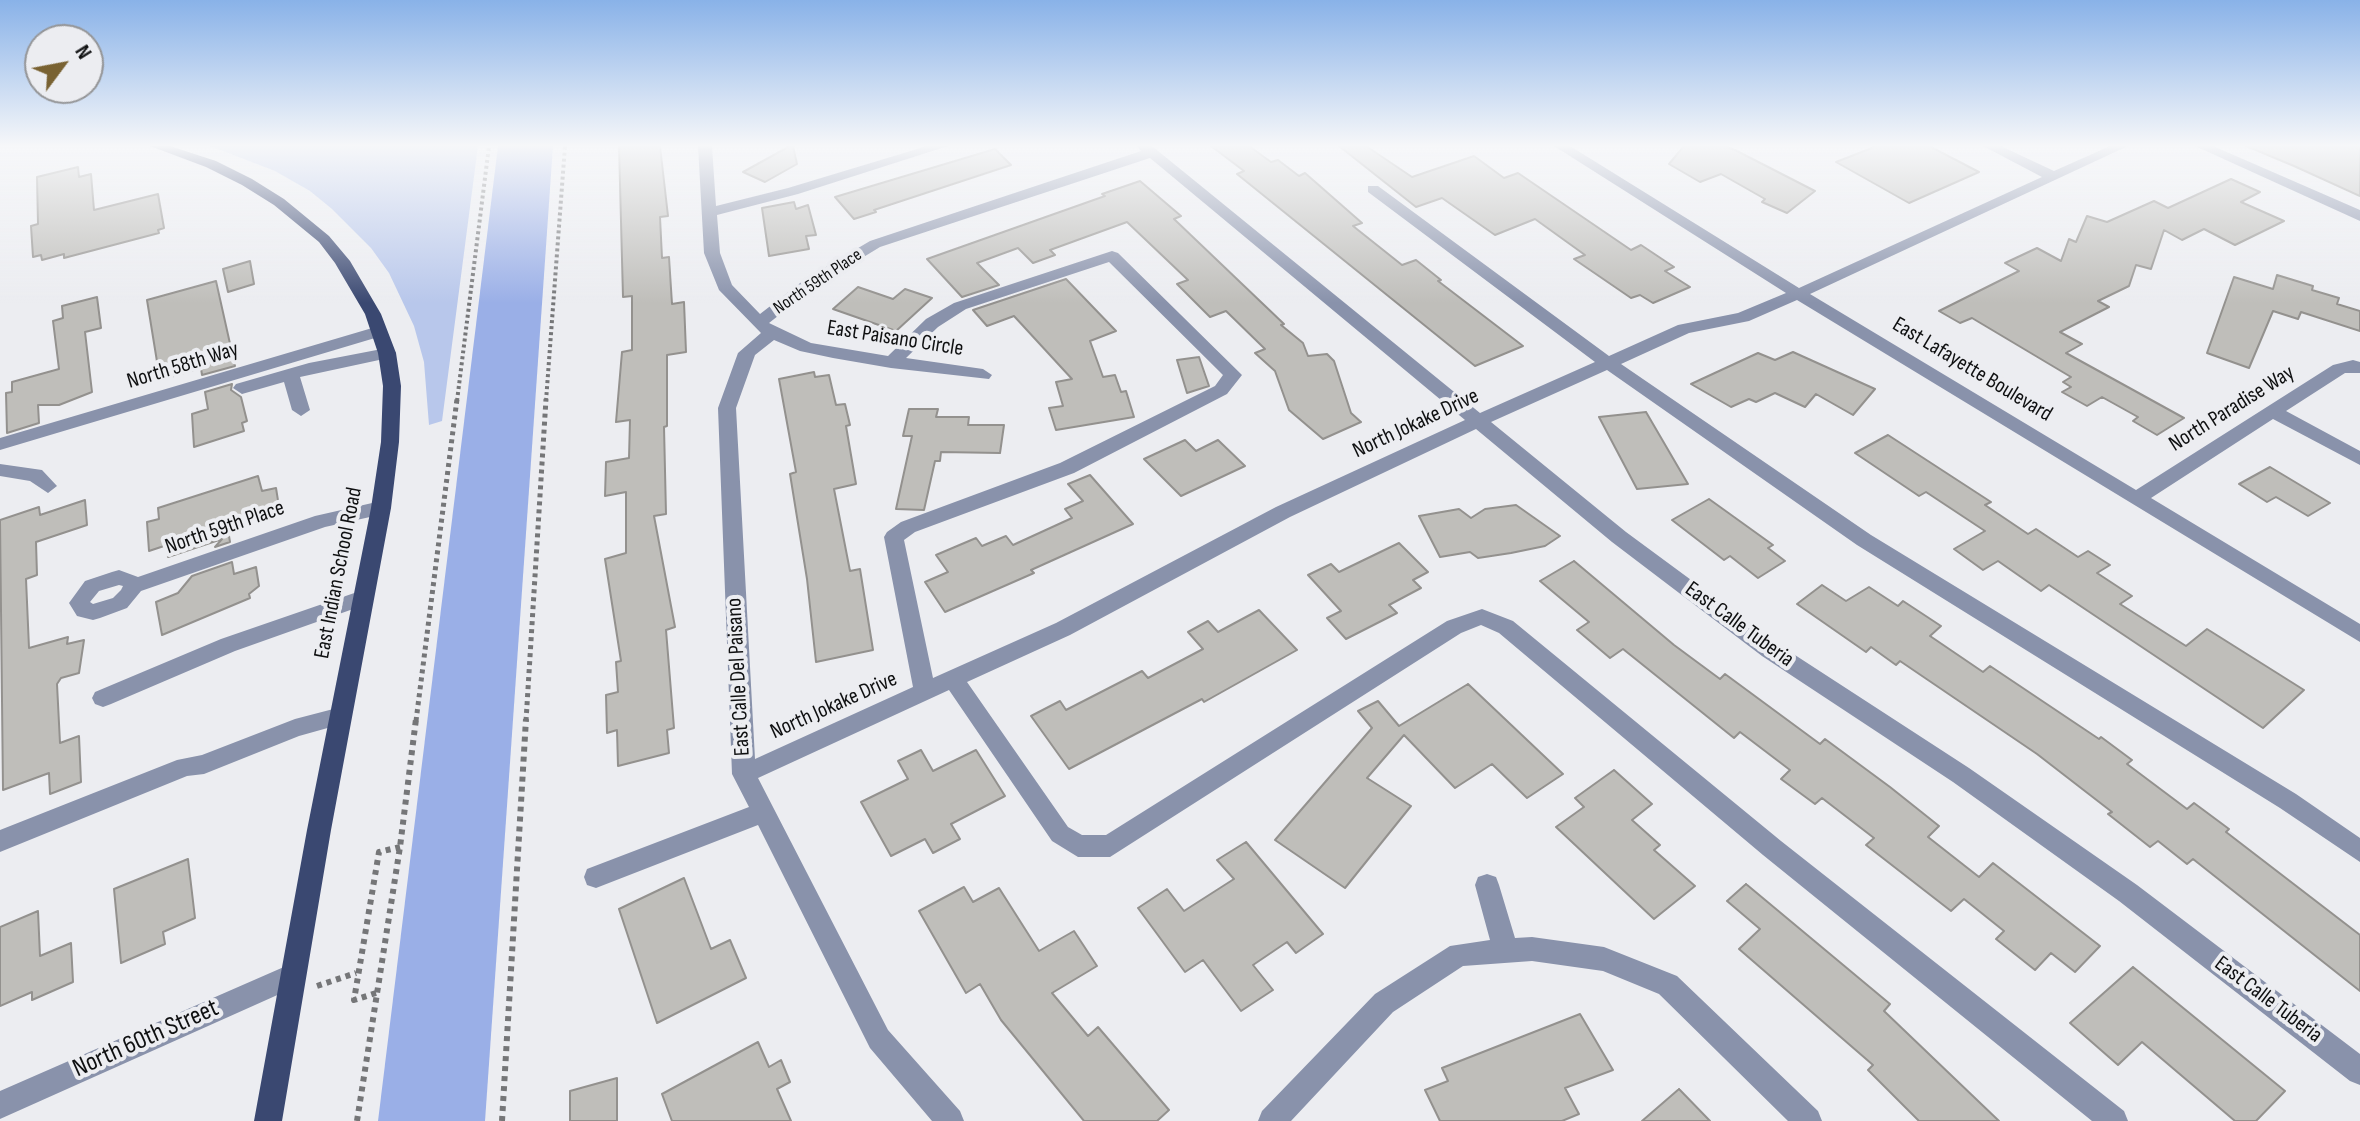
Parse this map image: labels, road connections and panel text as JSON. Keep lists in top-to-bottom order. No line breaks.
{"streets":{"main road":["East Indian School Road"],"street":["North 59th Place","East Paisano Circle","North 58th Way","East Lafayette Boulevard","North Paradise Way","North Jokake Drive","East Calle Tuberia","East Calle Del Paisano","North 60th Street"]},"crossings":[["North 59th Place","East Paisano Circle"],["North 59th Place","East Indian School Road"],["North 59th Place","East Calle Del Paisano"],["East Paisano Circle","East Calle Del Paisano"],["North 58th Way","East Indian School Road"],["East Lafayette Boulevard","North Paradise Way"],["East Lafayette Boulevard","North Jokake Drive"],["North Jokake Drive","East Calle Tuberia"],["North Jokake Drive","East Calle Del Paisano"],["East Indian School Road","North 60th Street"]],"north":"top right"}
